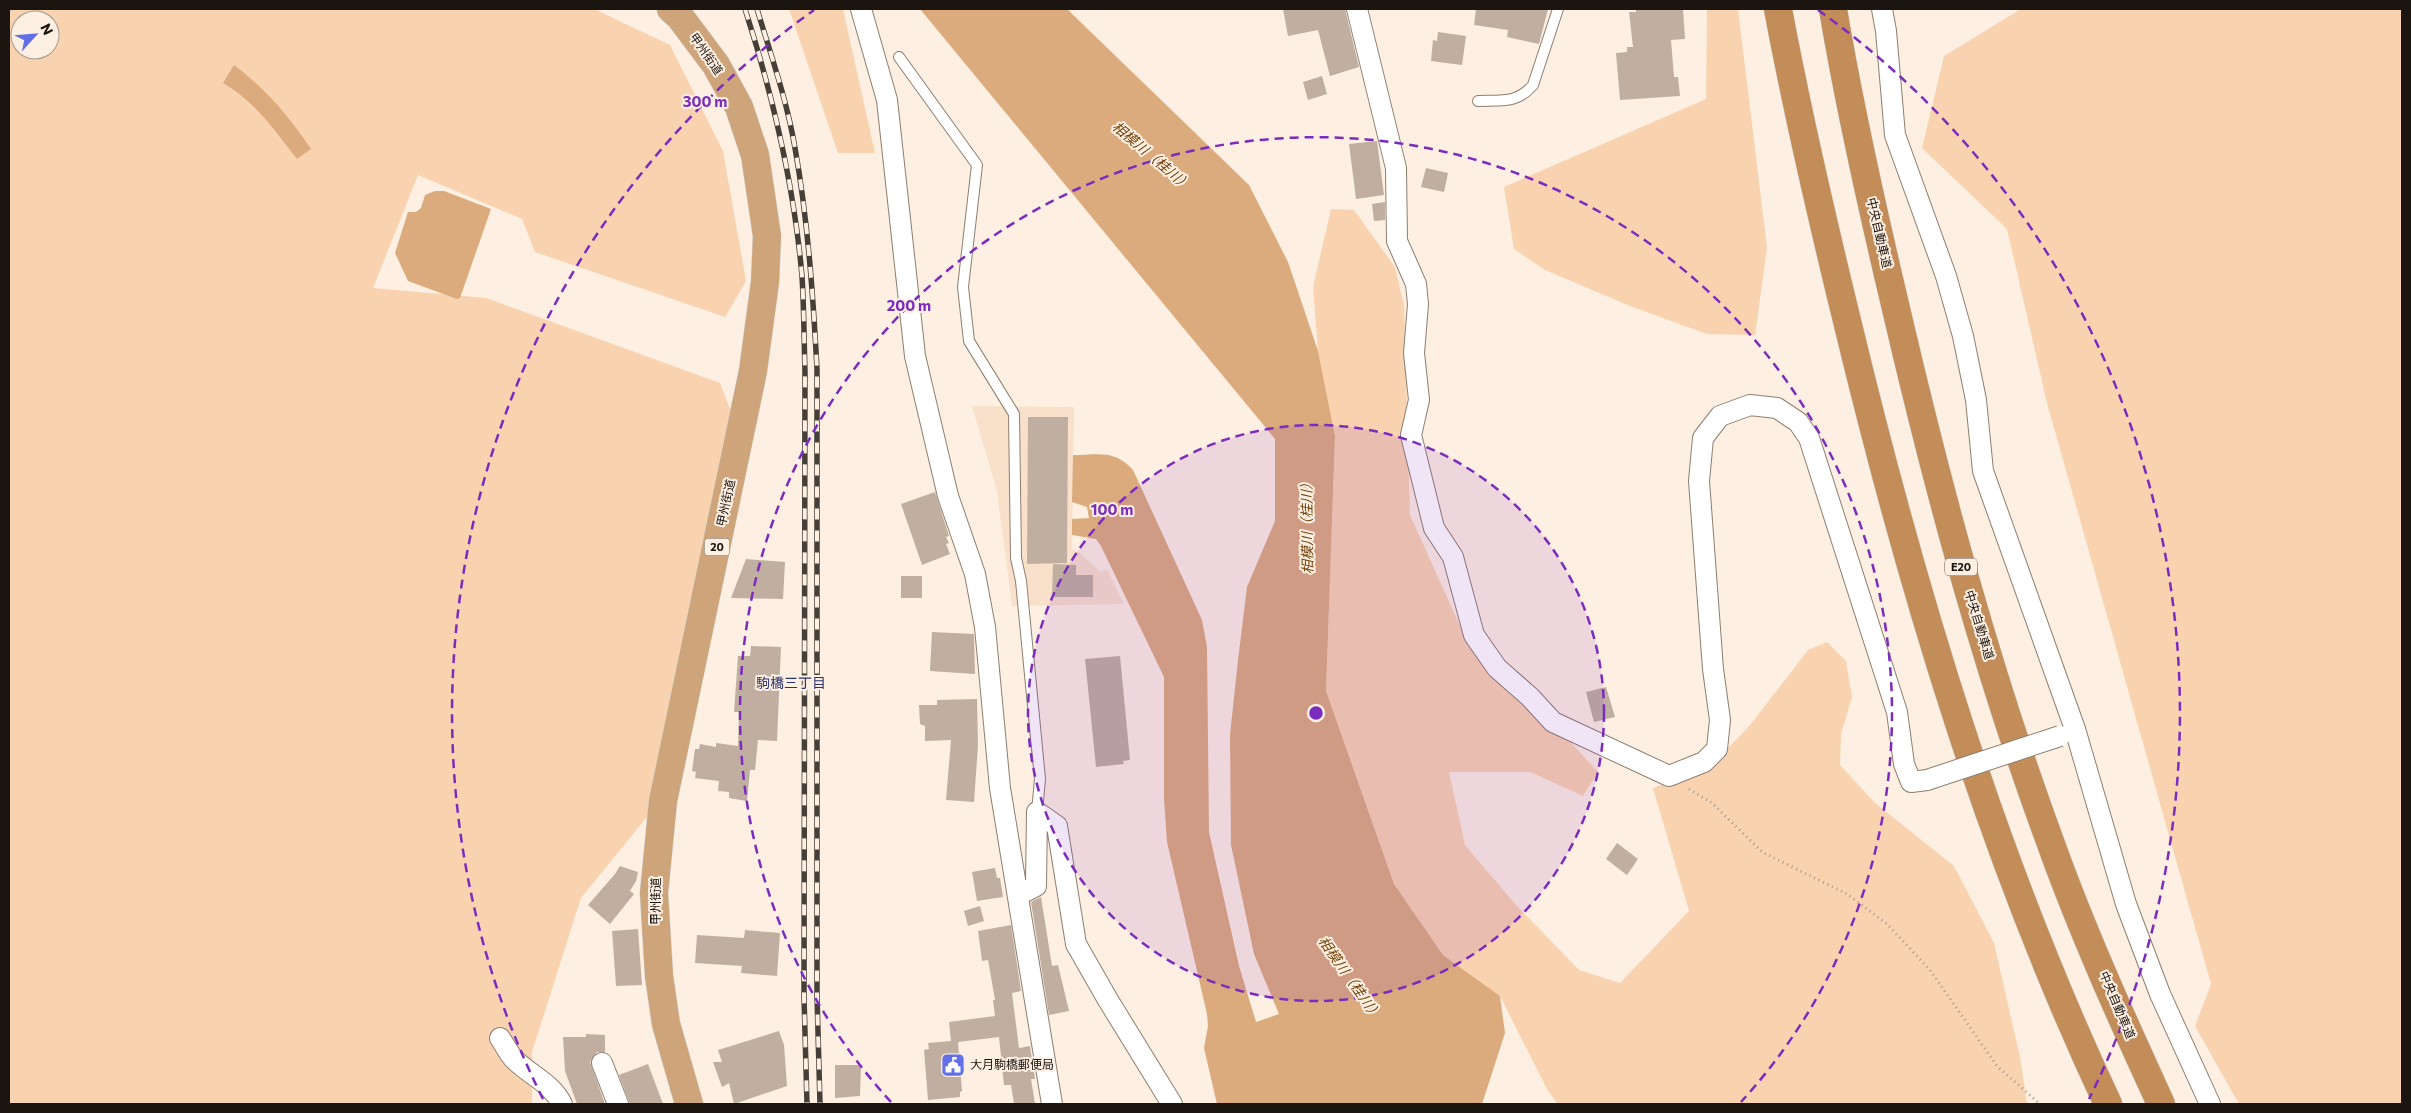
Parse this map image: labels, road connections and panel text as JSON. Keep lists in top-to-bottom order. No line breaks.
{"streets":{"highway":["甲州街道","中央自動車道","20","E20"]},"districts":["駒橋三丁目"],"water":["相模川（桂川）"],"places":{"public building":["大月駒橋郵便局"]},"north":"top right","rings":["300 m","200 m","100 m"]}
